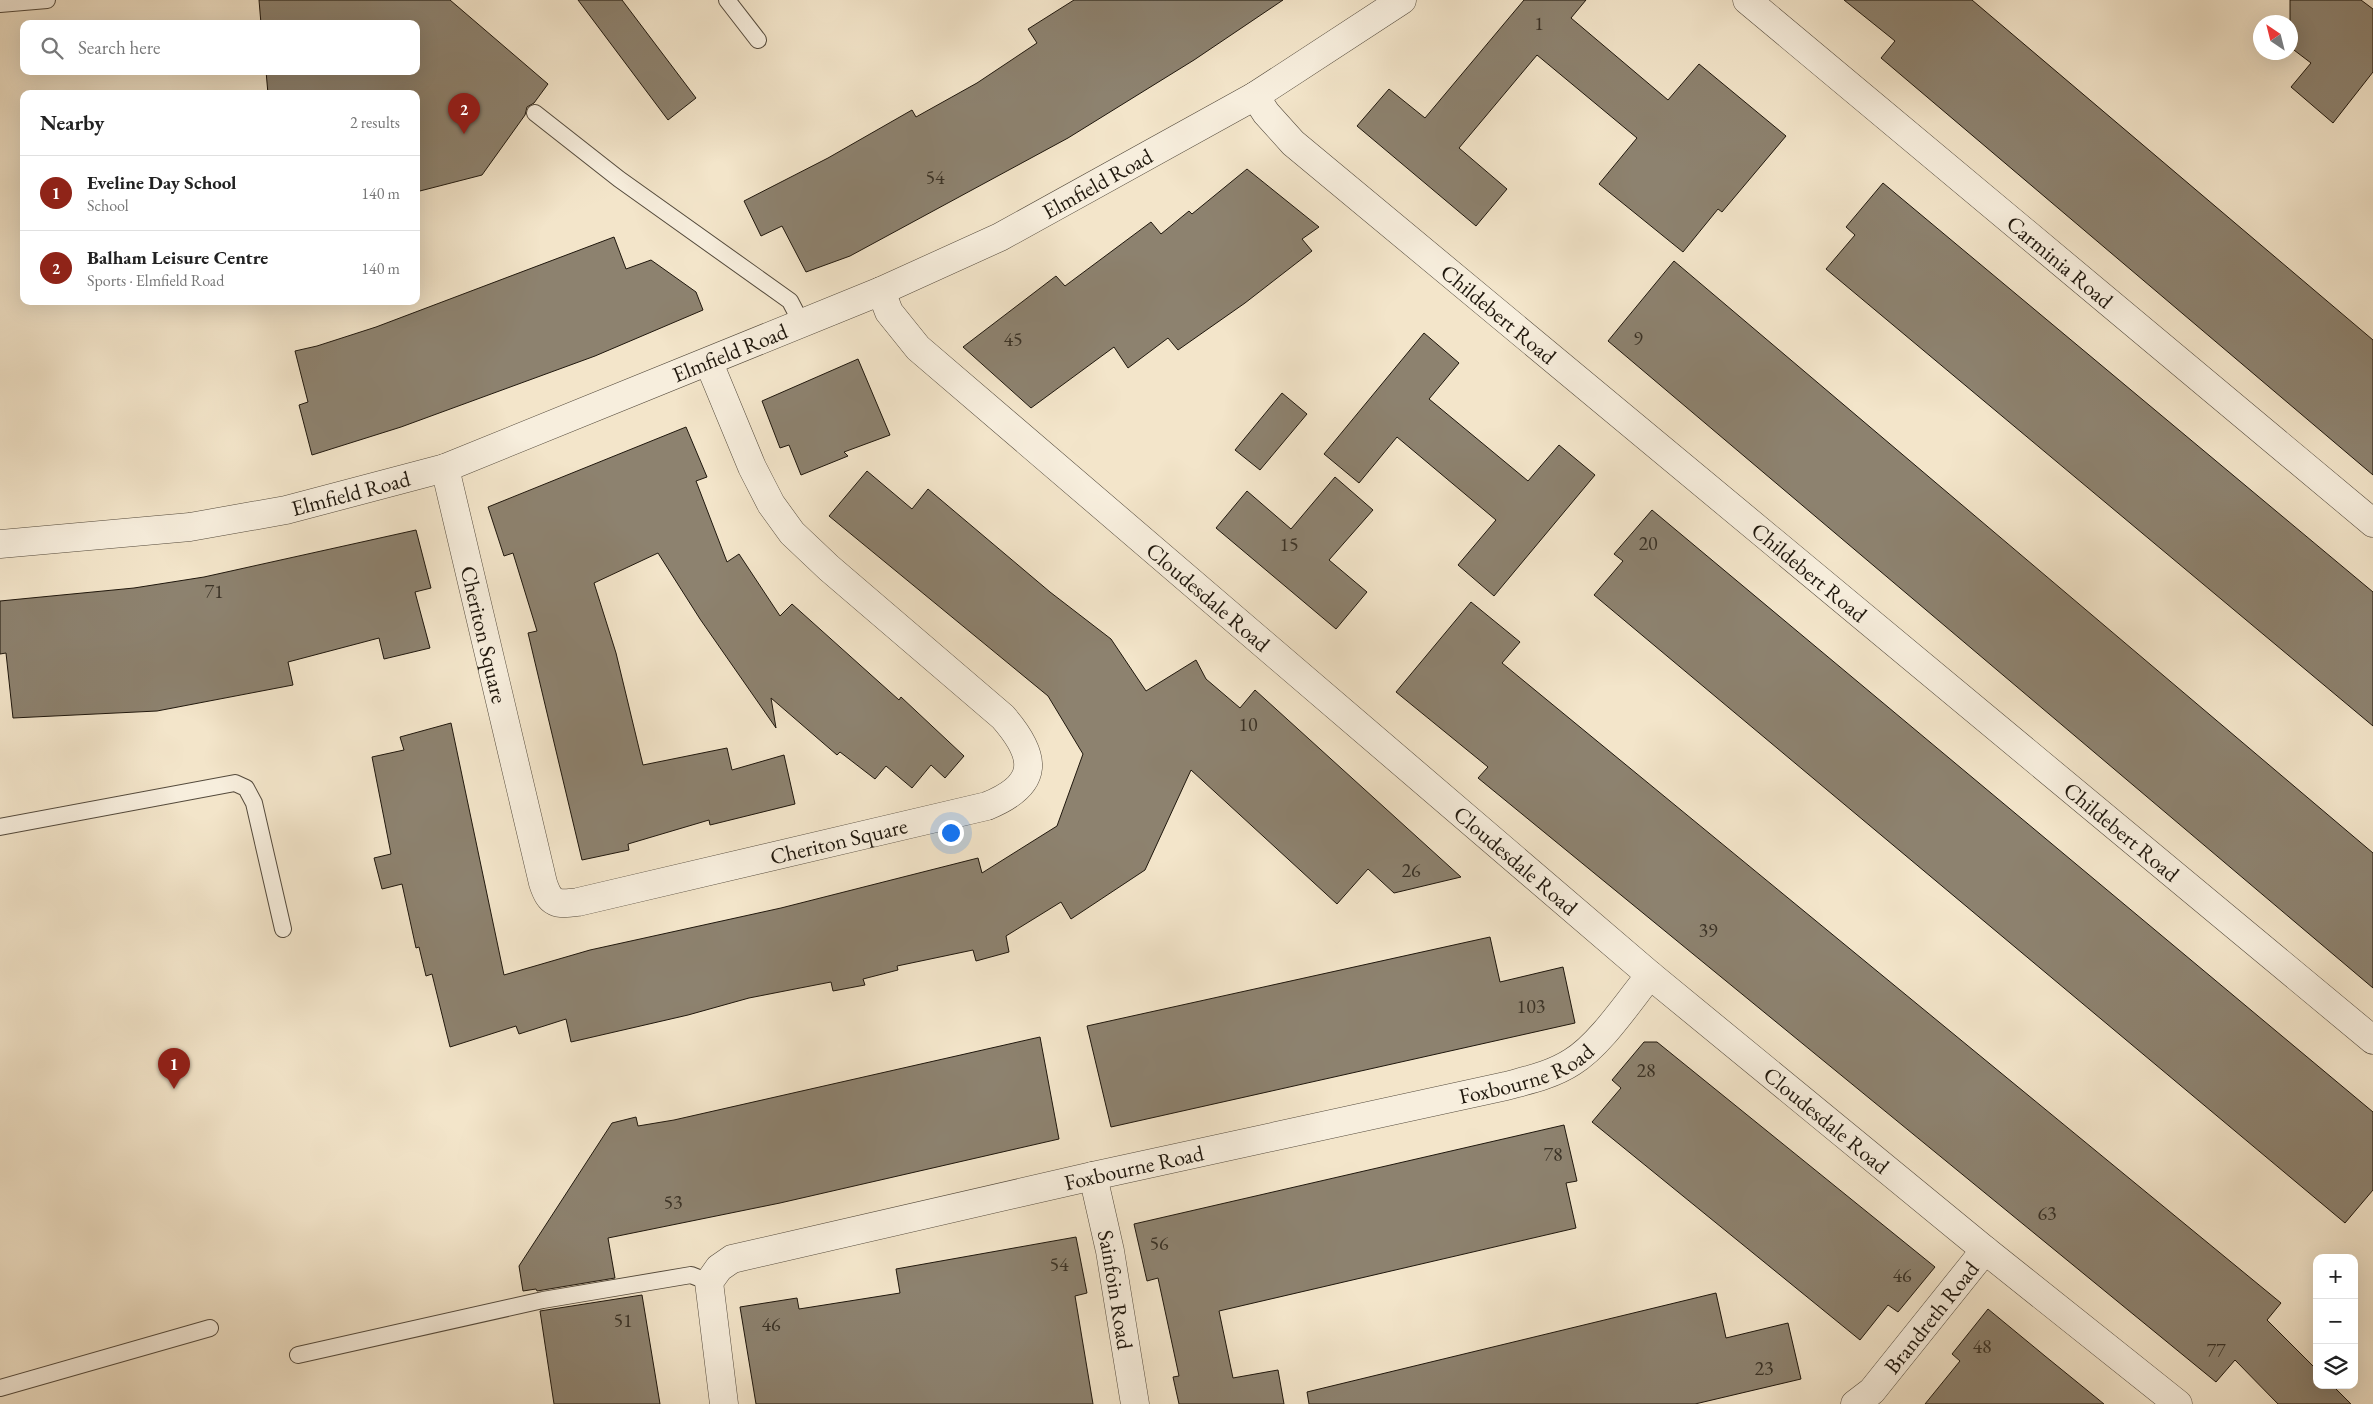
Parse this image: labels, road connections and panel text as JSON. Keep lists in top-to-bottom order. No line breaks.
{"streets":{"street":["Elmfield Road","Carminia Road","Childebert Road","Cloudesdale Road","Cheriton Square","Foxbourne Road","Sainfoin Road","Brandreth Road"]},"crossings":[["Elmfield Road","Childebert Road"],["Elmfield Road","Cloudesdale Road"],["Elmfield Road","Cheriton Square"],["Cloudesdale Road","Foxbourne Road"],["Cloudesdale Road","Brandreth Road"],["Foxbourne Road","Sainfoin Road"]],"house_numbers":["1","54","9","45","20","15","71","10","26","39","103","28","78","53","63","56","54","46","51","46","48","77","23"],"north":"top left","page":{"search":"Search here","heading":["Nearby","2 results"],"pins":["2","1"],"list":[{"mark":"1","name":"Eveline Day School","note":"School","value":"140 m"},{"mark":"2","name":"Balham Leisure Centre","note":"Sports · Elmfield Road","value":"140 m"}],"map_buttons":["+","−"]}}
